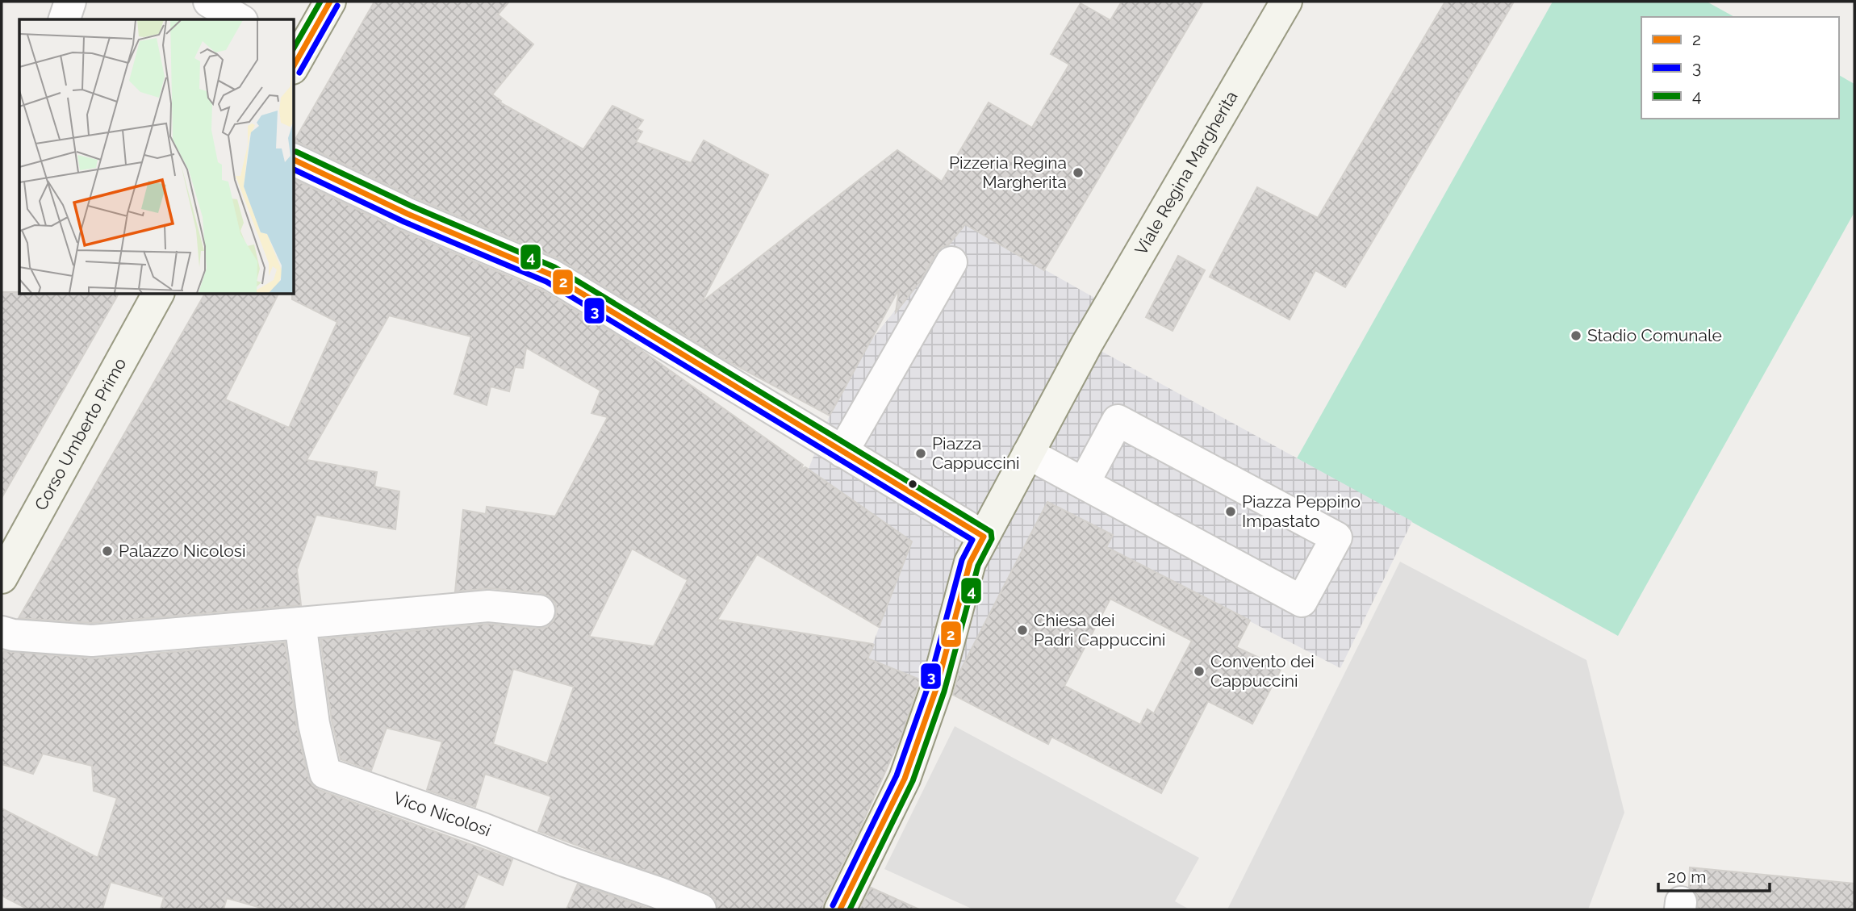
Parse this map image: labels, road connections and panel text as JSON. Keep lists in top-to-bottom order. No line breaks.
{"streets":{"street":["Viale Regina Margherita","Corso Umberto Primo","Vico Nicolosi"]},"places":["Pizzeria Regina Margherita","Stadio Comunale","Piazza Cappuccini","Piazza Peppino Impastato","Palazzo Nicolosi","Chiesa dei Padri Cappuccini","Convento dei Cappuccini"],"lines":["transit line 2","transit line 4","transit line 3"],"legend":["2","3","4"],"scale_bar":"20 m"}
